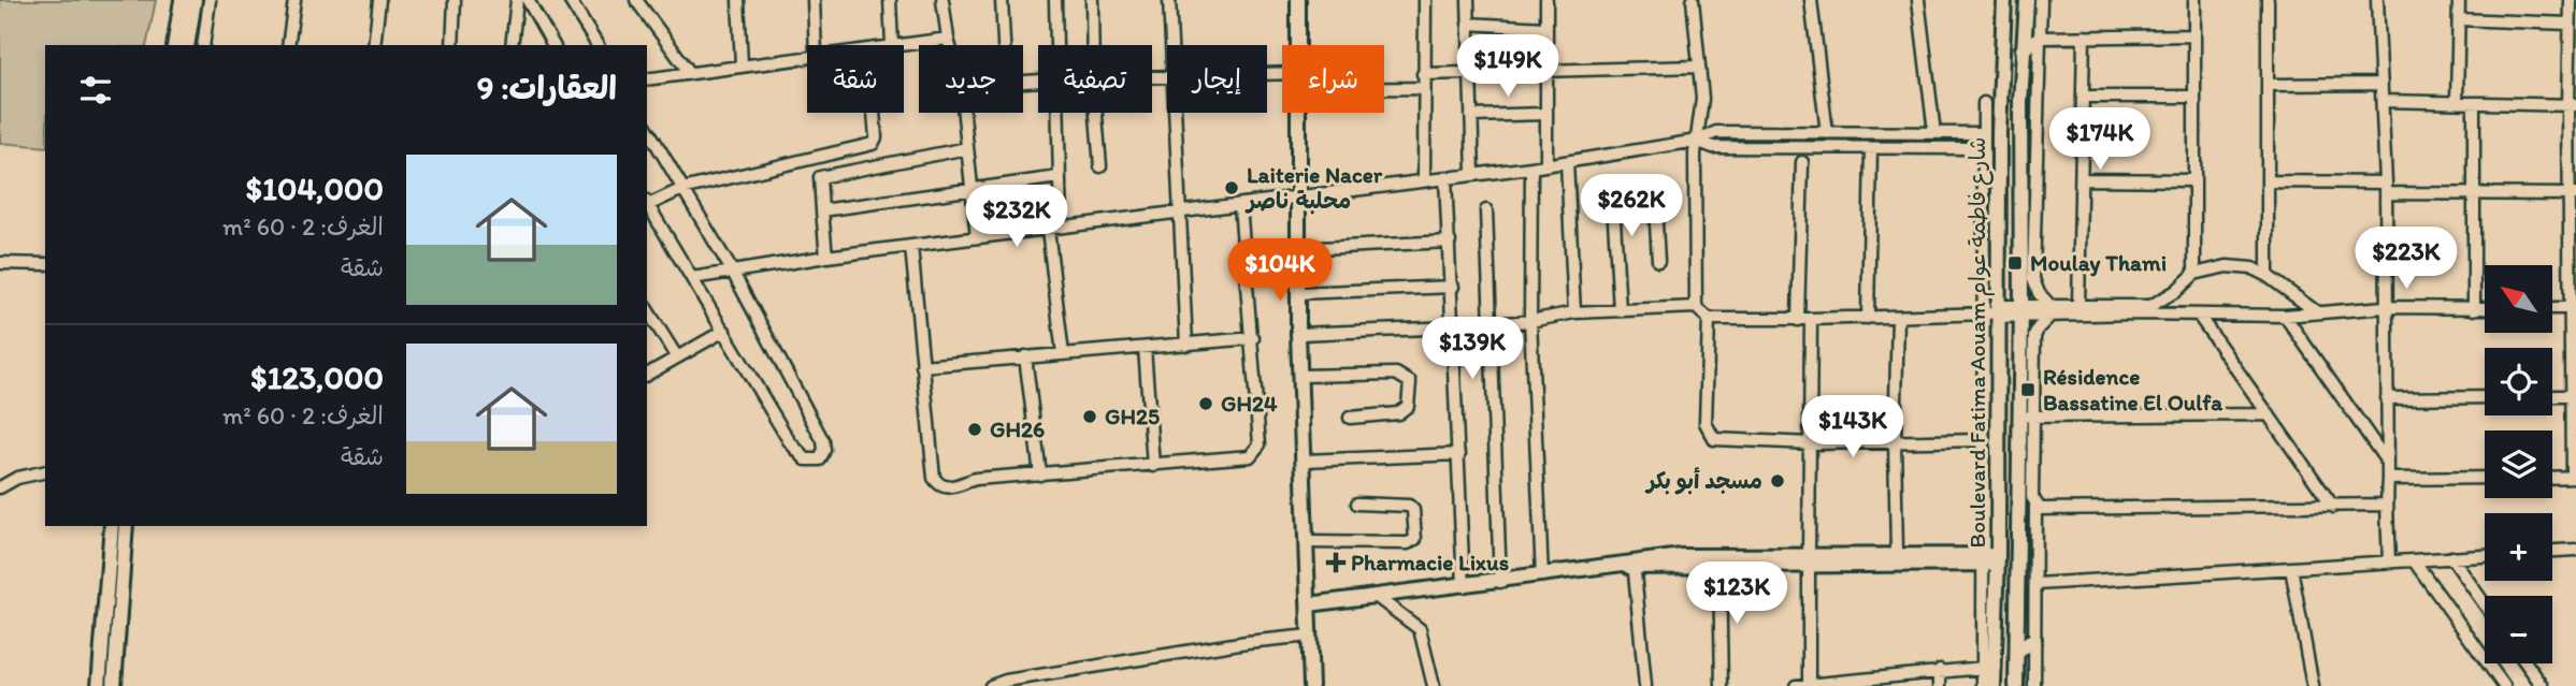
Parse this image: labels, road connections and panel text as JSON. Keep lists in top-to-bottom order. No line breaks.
{"streets":{"street":["Boulevard Fatima Aouam شارع فاطمة عوام"]},"places":{"other":["Laiterie Nacer محلبة ناصر","GH24","GH25","GH26","مسجد أبو بكر"],"transit":["Moulay Thami","Résidence Bassatine El Oulfa"],"health":["Pharmacie Lixus"]},"north":"top left","page":{"price":["$149K","$174K","$262K","$232K","$223K","$104K","$139K","$143K","$123K"],"chip":["شراء","إيجار","تصفية","جديد","شقة"],"heading":"العقارات: 9","list":[{"name":"$104,000","note":"الغرف: 2 · 60 m² · شقة"},{"name":"$123,000","note":"الغرف: 2 · 60 m² · شقة"}],"map_buttons":["+","−"]}}
